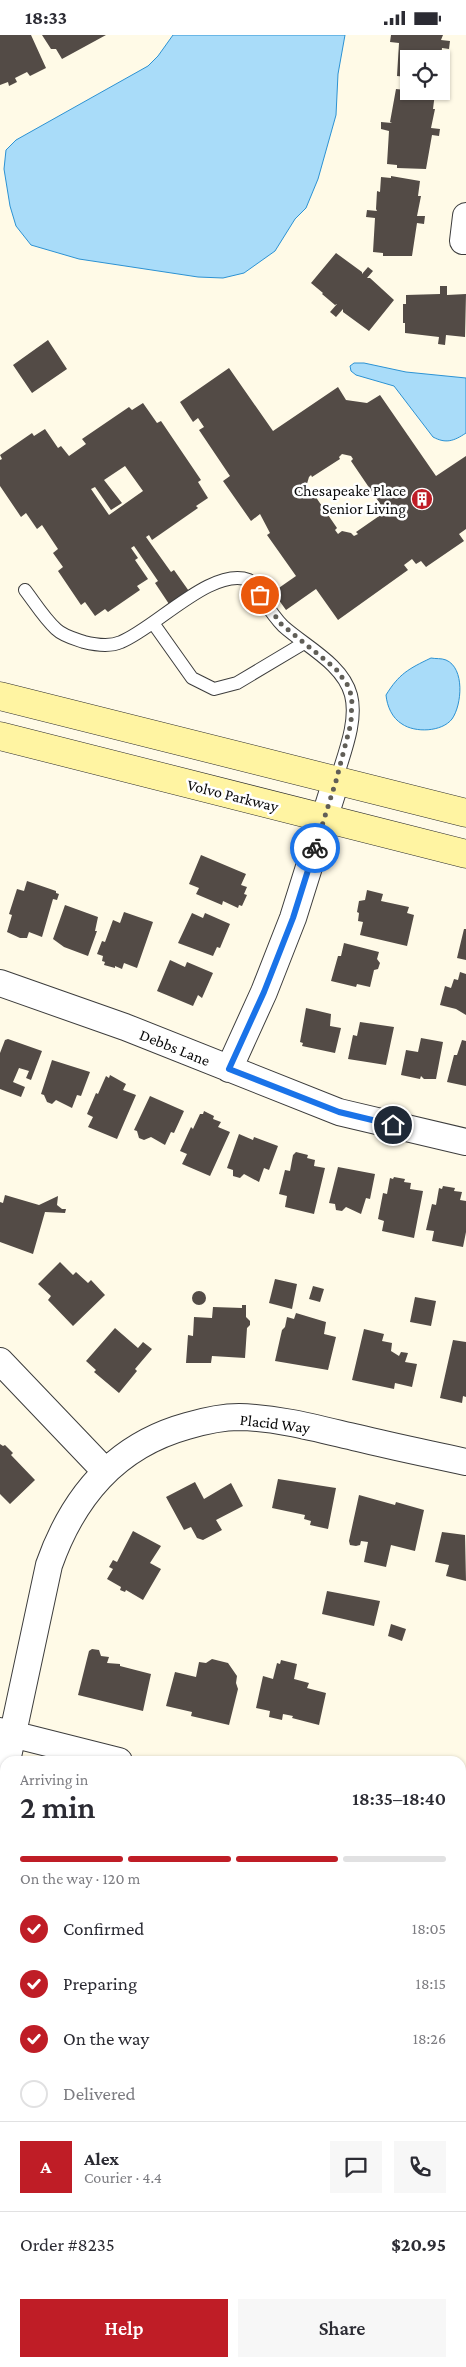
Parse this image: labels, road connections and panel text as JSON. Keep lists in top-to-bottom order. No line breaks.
{"streets":{"main road":["Volvo Parkway"],"street":["Debbs Lane","Placid Way"]},"places":{"building":["Chesapeake Place Senior Living"]},"page":{"status":"18:33","heading":["2 min","Arriving in","18:35–18:40"],"panel":["Alex","Courier · 4.4","Order #8235","$20.95"],"bar":"On the way · 120 m","list":[["Confirmed","18:05"],["Preparing","18:15"],["On the way","18:26"],"Delivered"],"round":"A","buttons":["Help","Share"]}}
